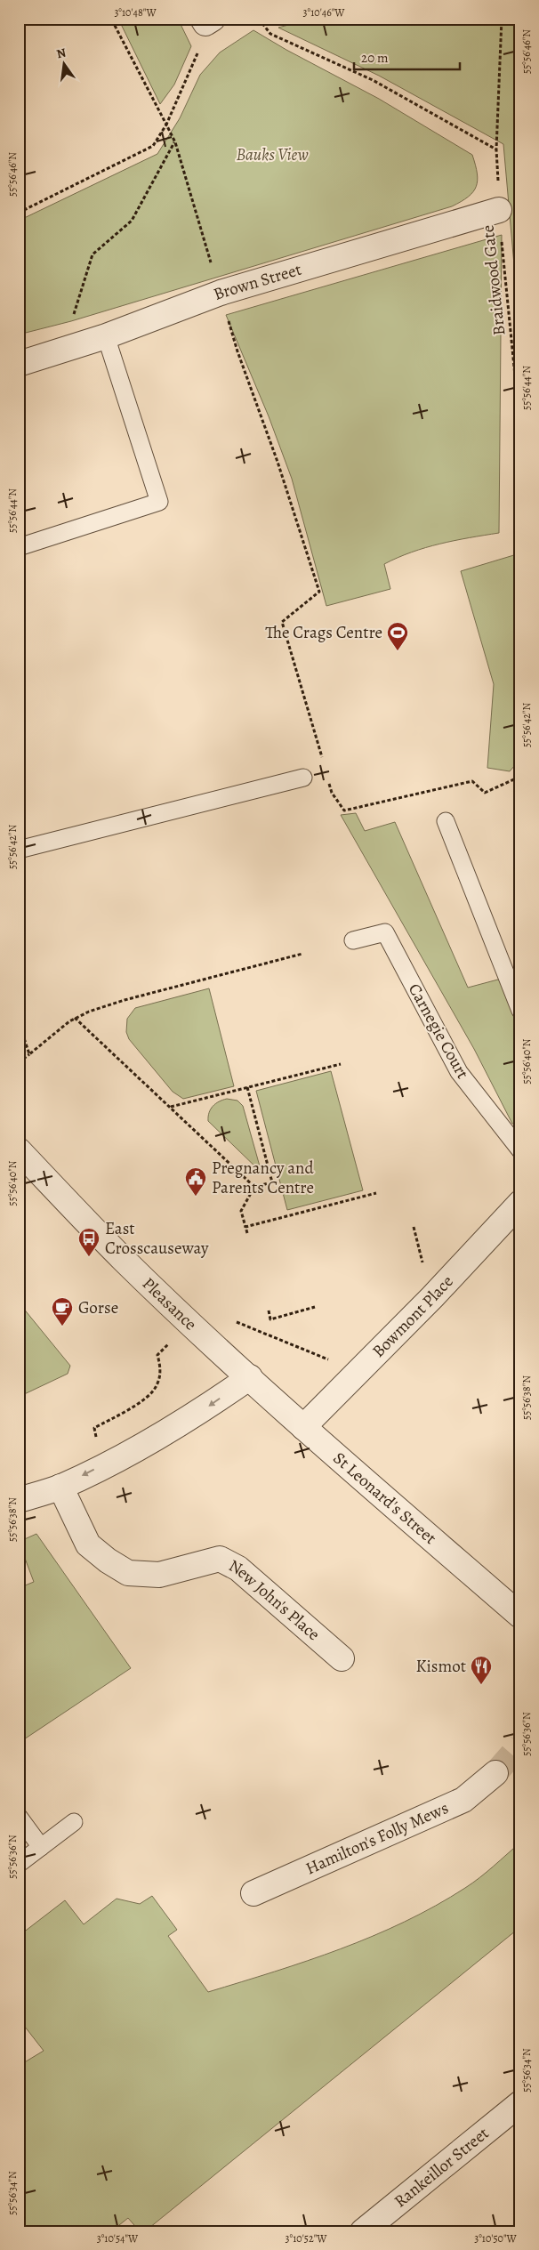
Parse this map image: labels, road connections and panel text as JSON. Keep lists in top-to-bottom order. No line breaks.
{"streets":{"street":["Brown Street","Pleasance","Bowmont Place","St Leonard's Street","New John's Place","Hamilton's Folly Mews","Rankeillor Street"],"lane":["Carnegie Court"],"path":["Braidwood Gate"]},"crossings":[["Braidwood Gate","Brown Street"],["Pleasance","St Leonard's Street"],["Bowmont Place","St Leonard's Street"]],"parks":["Bauks View"],"places":{"sports":["The Crags Centre"],"public building":["Pregnancy and Parents Centre"],"bus stop":["East Crosscauseway"],"cafe":["Gorse"],"restaurant":["Kismot"]},"scale_bar":"20 m","north":"top","coordinates":["3°10'48\"W","3°10'46\"W","55°56'46\"N","55°56'44\"N","55°56'42\"N","55°56'40\"N","55°56'38\"N","55°56'36\"N","55°56'34\"N","3°10'54\"W","3°10'52\"W","3°10'50\"W"]}
